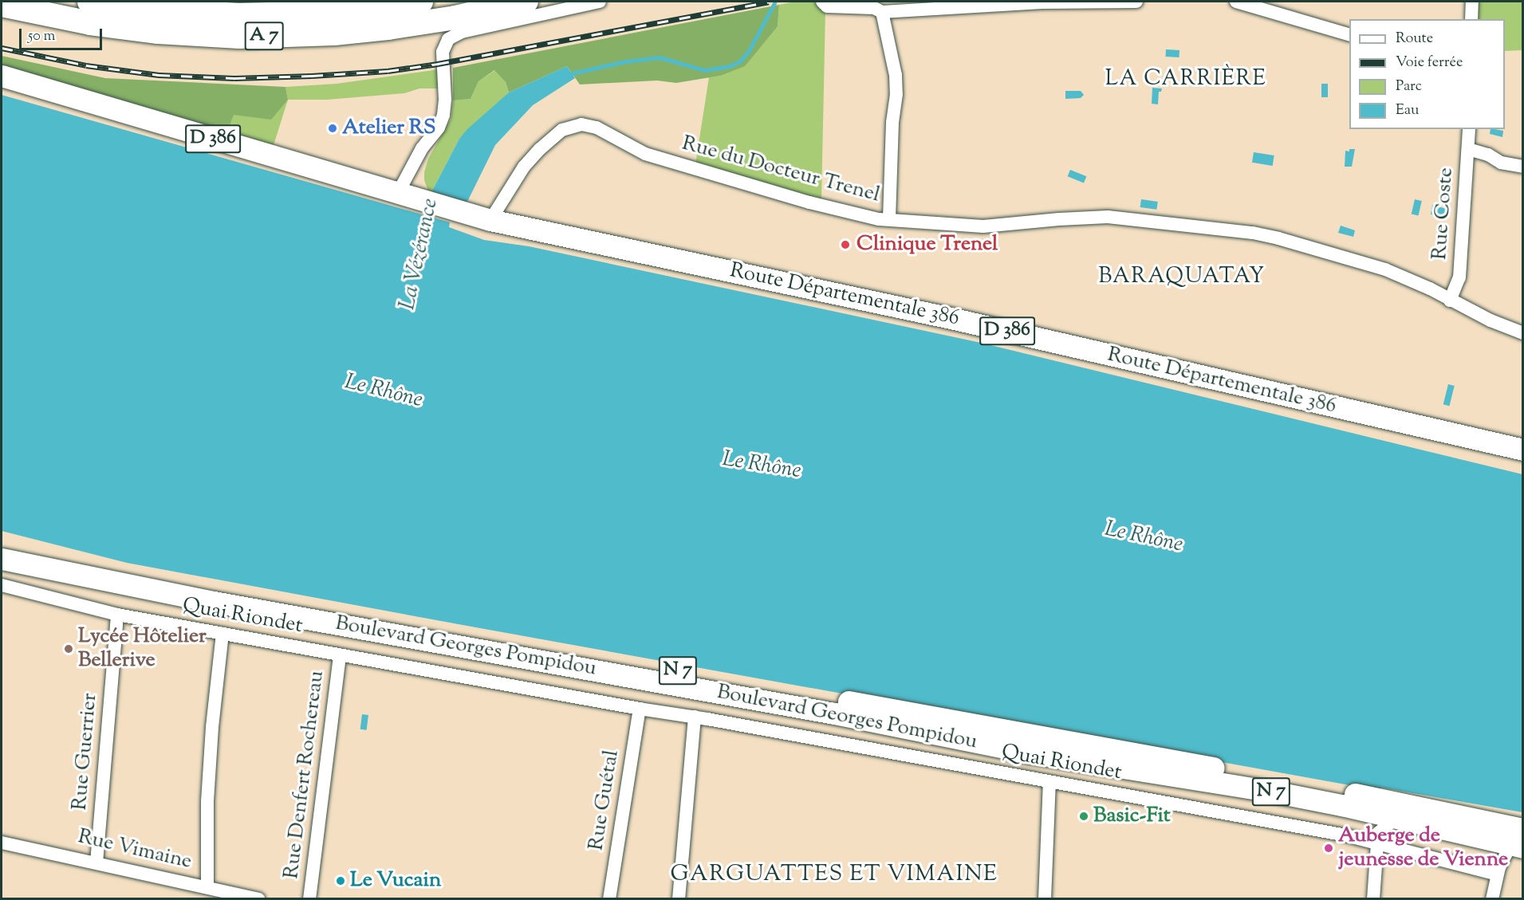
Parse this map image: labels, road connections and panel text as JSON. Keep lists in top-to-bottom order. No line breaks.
{"streets":{"highway":["A 7"],"main road":["D 386","Route Départementale 386","Boulevard Georges Pompidou","N 7"],"street":["Rue du Docteur Trenel","Rue Coste","Quai Riondet","Rue Guerrier","Rue Denfert Rochereau","Rue Guétal","Rue Vimaine"]},"crossings":[["D 386","Rue du Docteur Trenel"],["D 386","Route Départementale 386"],["Rue du Docteur Trenel","Rue Coste"],["Rue du Docteur Trenel","Route Départementale 386"],["Quai Riondet","Rue Guerrier"],["Quai Riondet","Rue Denfert Rochereau"],["Quai Riondet","Rue Guétal"],["Rue Guerrier","Rue Vimaine"]],"districts":["LA CARRIÈRE","BARAQUATAY","GARGUATTES ET VIMAINE"],"water":["La Vézérance","Le Rhône"],"places":["Atelier RS","Clinique Trenel","Lycée Hôtelier Bellerive","Basic-Fit","Auberge de jeunesse de Vienne","Le Vucain"],"legend":["Route","Voie ferrée","Parc","Eau"],"scale_bar":"50 m"}
